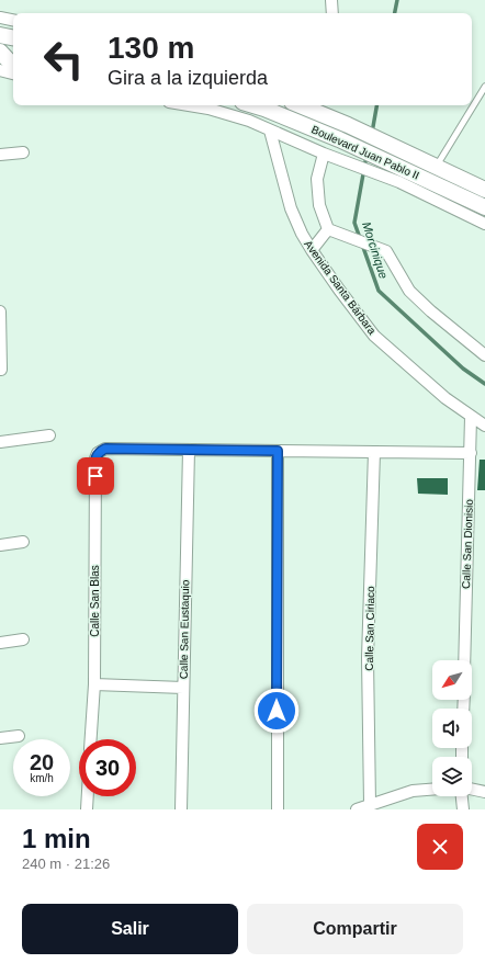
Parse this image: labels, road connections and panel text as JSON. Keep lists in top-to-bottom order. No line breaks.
{"streets":{"main road":["Boulevard Juan Pablo II"],"street":["Avenida Santa Bárbara","Calle San Dionisio","Calle San Blas","Calle San Ciriaco","Calle San Eustaquio"]},"crossings":[["Avenida Santa Bárbara","Calle San Dionisio"],["Calle San Blas","Calle San Eustaquio"]],"water":["Morcinique"],"north":"bottom left","page":{"turn":["130 m","Gira a la izquierda"],"speed":"20 km/h","limit":"30","heading":["1 min","240 m · 21:26"],"buttons":["Salir","Compartir"]}}
